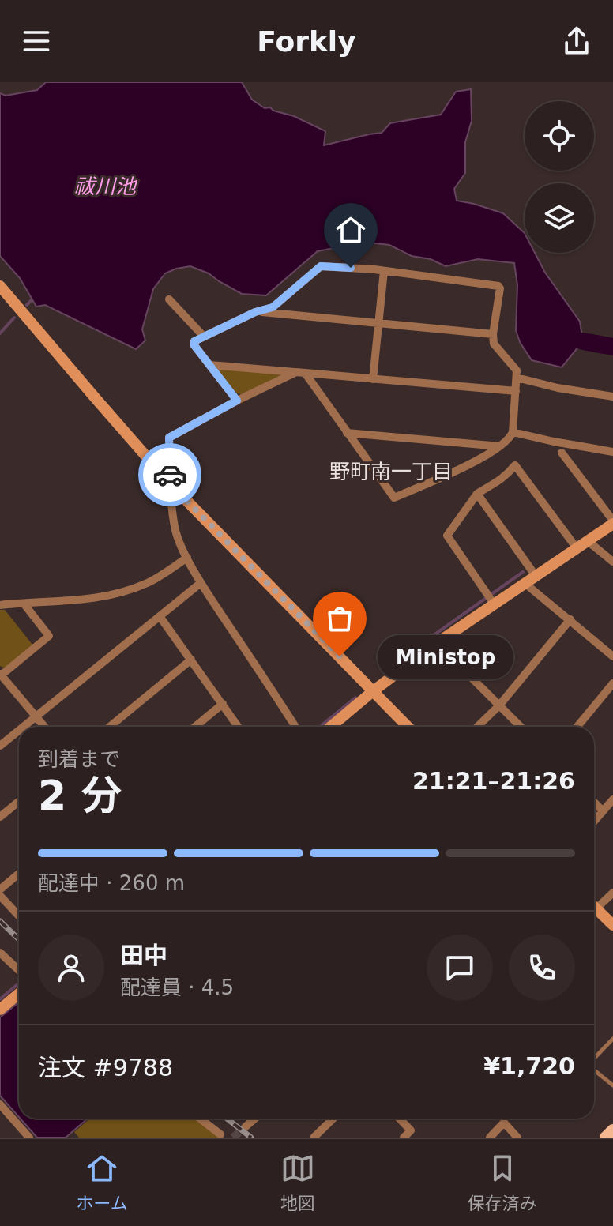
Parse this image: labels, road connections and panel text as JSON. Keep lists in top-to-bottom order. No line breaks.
{"districts":["野町南一丁目"],"water":["祓川池"],"places":["Ministop"],"page":{"header":"Forkly","bubble":"Ministop","heading":["2 分","到着まで","21:21–21:26"],"panel":["田中","配達員 · 4.5","注文 #9788","¥1,720"],"bar":"配達中 · 260 m","tabs":["ホーム","地図","保存済み"]}}
